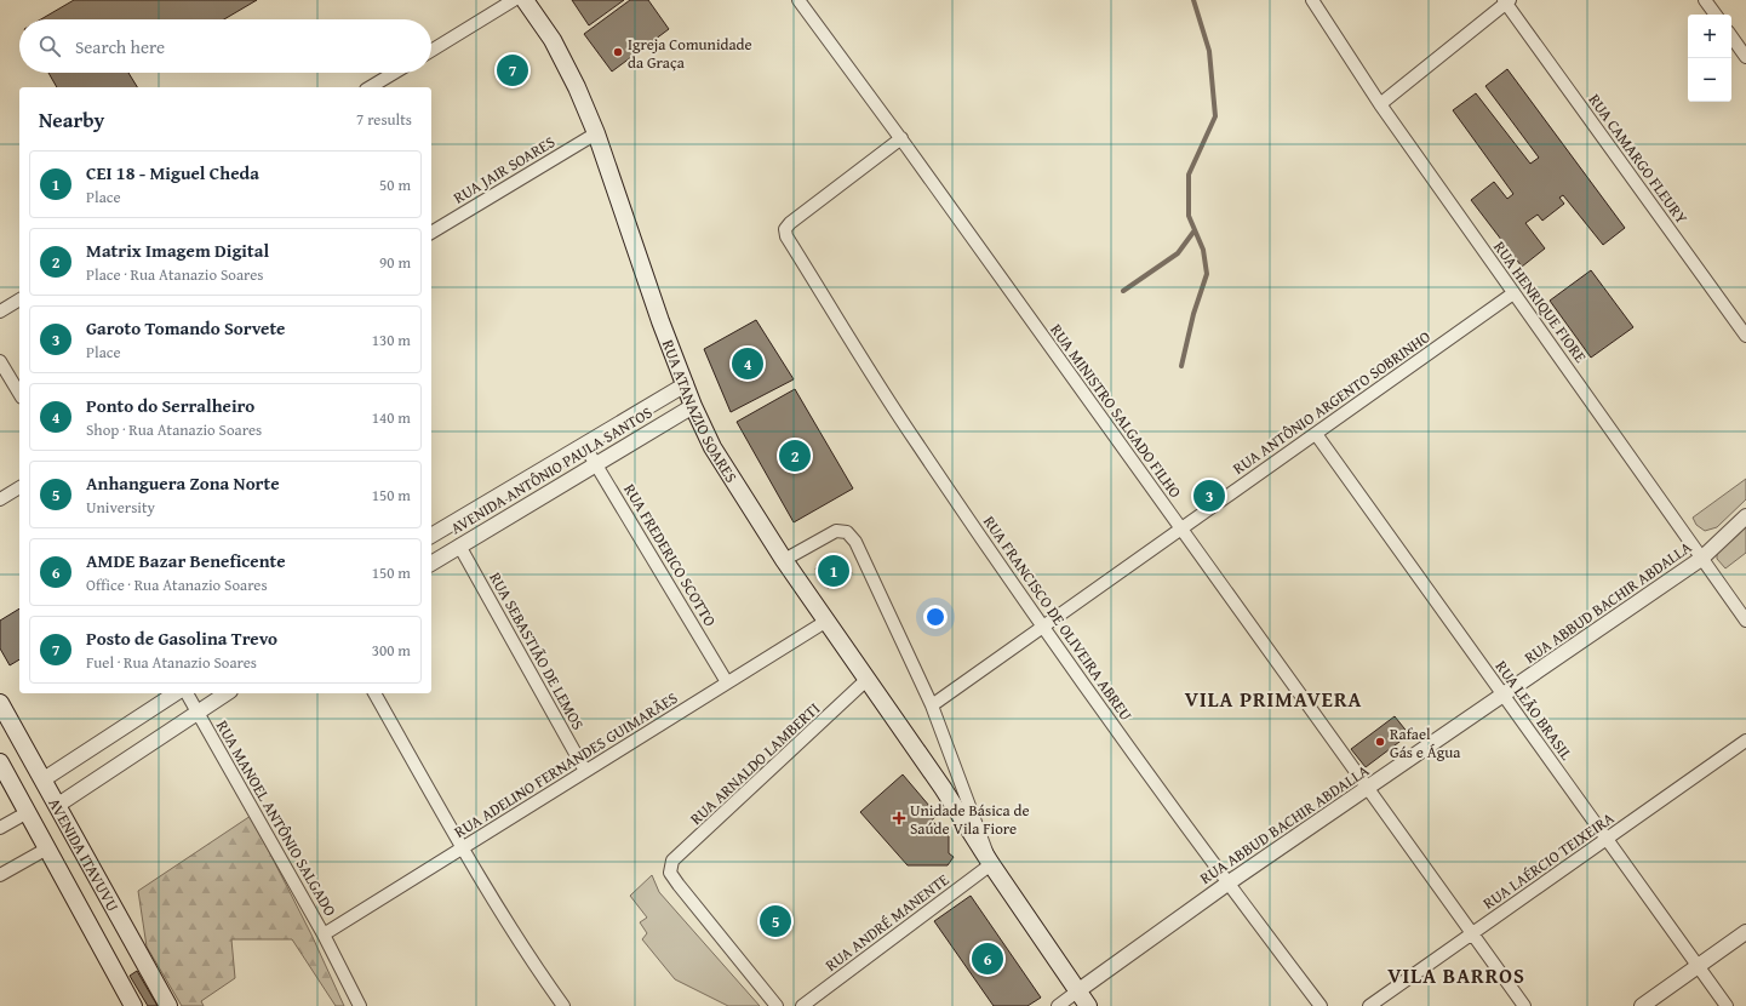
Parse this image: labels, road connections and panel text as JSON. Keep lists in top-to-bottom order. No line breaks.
{"streets":{"main road":["RUA ATANAZIO SOARES","AVENIDA ITAVUVU"],"street":["RUA CAMARGO FLEURY","RUA JAIR SOARES","RUA HENRIQUE FIORE","RUA ANTÔNIO ARGENTO SOBRINHO","RUA MINISTRO SALGADO FILHO","AVENIDA ANTÔNIO PAULA SANTOS","RUA FREDERICO SCOTTO","RUA ABBUD BACHIR ABDALLA","RUA FRANCISCO DE OLIVEIRA ABREU","RUA SEBASTIÃO DE LEMOS","RUA LEÃO BRASIL","RUA ARNALDO LAMBERTI","RUA ADELINO FERNANDES GUIMARÃES","RUA MANOEL ANTÔNIO SALGADO","RUA LAÉRCIO TEIXEIRA","RUA ANDRÉ MANENTE"]},"crossings":[["RUA JAIR SOARES","RUA ATANAZIO SOARES"],["RUA HENRIQUE FIORE","RUA ANTÔNIO ARGENTO SOBRINHO"],["RUA HENRIQUE FIORE","RUA ABBUD BACHIR ABDALLA"],["RUA ANTÔNIO ARGENTO SOBRINHO","RUA MINISTRO SALGADO FILHO"],["RUA ANTÔNIO ARGENTO SOBRINHO","RUA FRANCISCO DE OLIVEIRA ABREU"],["RUA ANTÔNIO ARGENTO SOBRINHO","RUA LEÃO BRASIL"],["RUA ATANAZIO SOARES","AVENIDA ANTÔNIO PAULA SANTOS"],["RUA ATANAZIO SOARES","RUA ABBUD BACHIR ABDALLA"],["RUA ATANAZIO SOARES","RUA ARNALDO LAMBERTI"],["RUA ATANAZIO SOARES","RUA ADELINO FERNANDES GUIMARÃES"],["RUA ATANAZIO SOARES","RUA ANDRÉ MANENTE"],["RUA MINISTRO SALGADO FILHO","RUA ABBUD BACHIR ABDALLA"],["RUA MINISTRO SALGADO FILHO","RUA FRANCISCO DE OLIVEIRA ABREU"],["RUA MINISTRO SALGADO FILHO","RUA LAÉRCIO TEIXEIRA"],["AVENIDA ANTÔNIO PAULA SANTOS","RUA FREDERICO SCOTTO"],["AVENIDA ANTÔNIO PAULA SANTOS","RUA SEBASTIÃO DE LEMOS"],["RUA FREDERICO SCOTTO","RUA ADELINO FERNANDES GUIMARÃES"],["RUA ABBUD BACHIR ABDALLA","RUA FRANCISCO DE OLIVEIRA ABREU"],["RUA ABBUD BACHIR ABDALLA","RUA LEÃO BRASIL"],["RUA SEBASTIÃO DE LEMOS","RUA ADELINO FERNANDES GUIMARÃES"],["RUA LEÃO BRASIL","RUA LAÉRCIO TEIXEIRA"],["RUA ADELINO FERNANDES GUIMARÃES","RUA MANOEL ANTÔNIO SALGADO"]],"districts":["VILA PRIMAVERA","VILA BARROS"],"places":{"other":["Igreja Comunidade da Graça","Rafael Gás e Água"],"health":["Unidade Básica de Saúde Vila Fiore"]},"page":{"map_buttons":["+","−"],"search":"Search here","pins":["7","4","2","3","1","5","6"],"heading":["Nearby","7 results"],"list":[{"mark":"1","name":"CEI 18 - Miguel Cheda","note":"Place","value":"50 m"},{"mark":"2","name":"Matrix Imagem Digital","note":"Place · Rua Atanazio Soares","value":"90 m"},{"mark":"3","name":"Garoto Tomando Sorvete","note":"Place","value":"130 m"},{"mark":"4","name":"Ponto do Serralheiro","note":"Shop · Rua Atanazio Soares","value":"140 m"},{"mark":"5","name":"Anhanguera Zona Norte","note":"University","value":"150 m"},{"mark":"6","name":"AMDE Bazar Beneficente","note":"Office · Rua Atanazio Soares","value":"150 m"},{"mark":"7","name":"Posto de Gasolina Trevo","note":"Fuel · Rua Atanazio Soares","value":"300 m"}]}}
